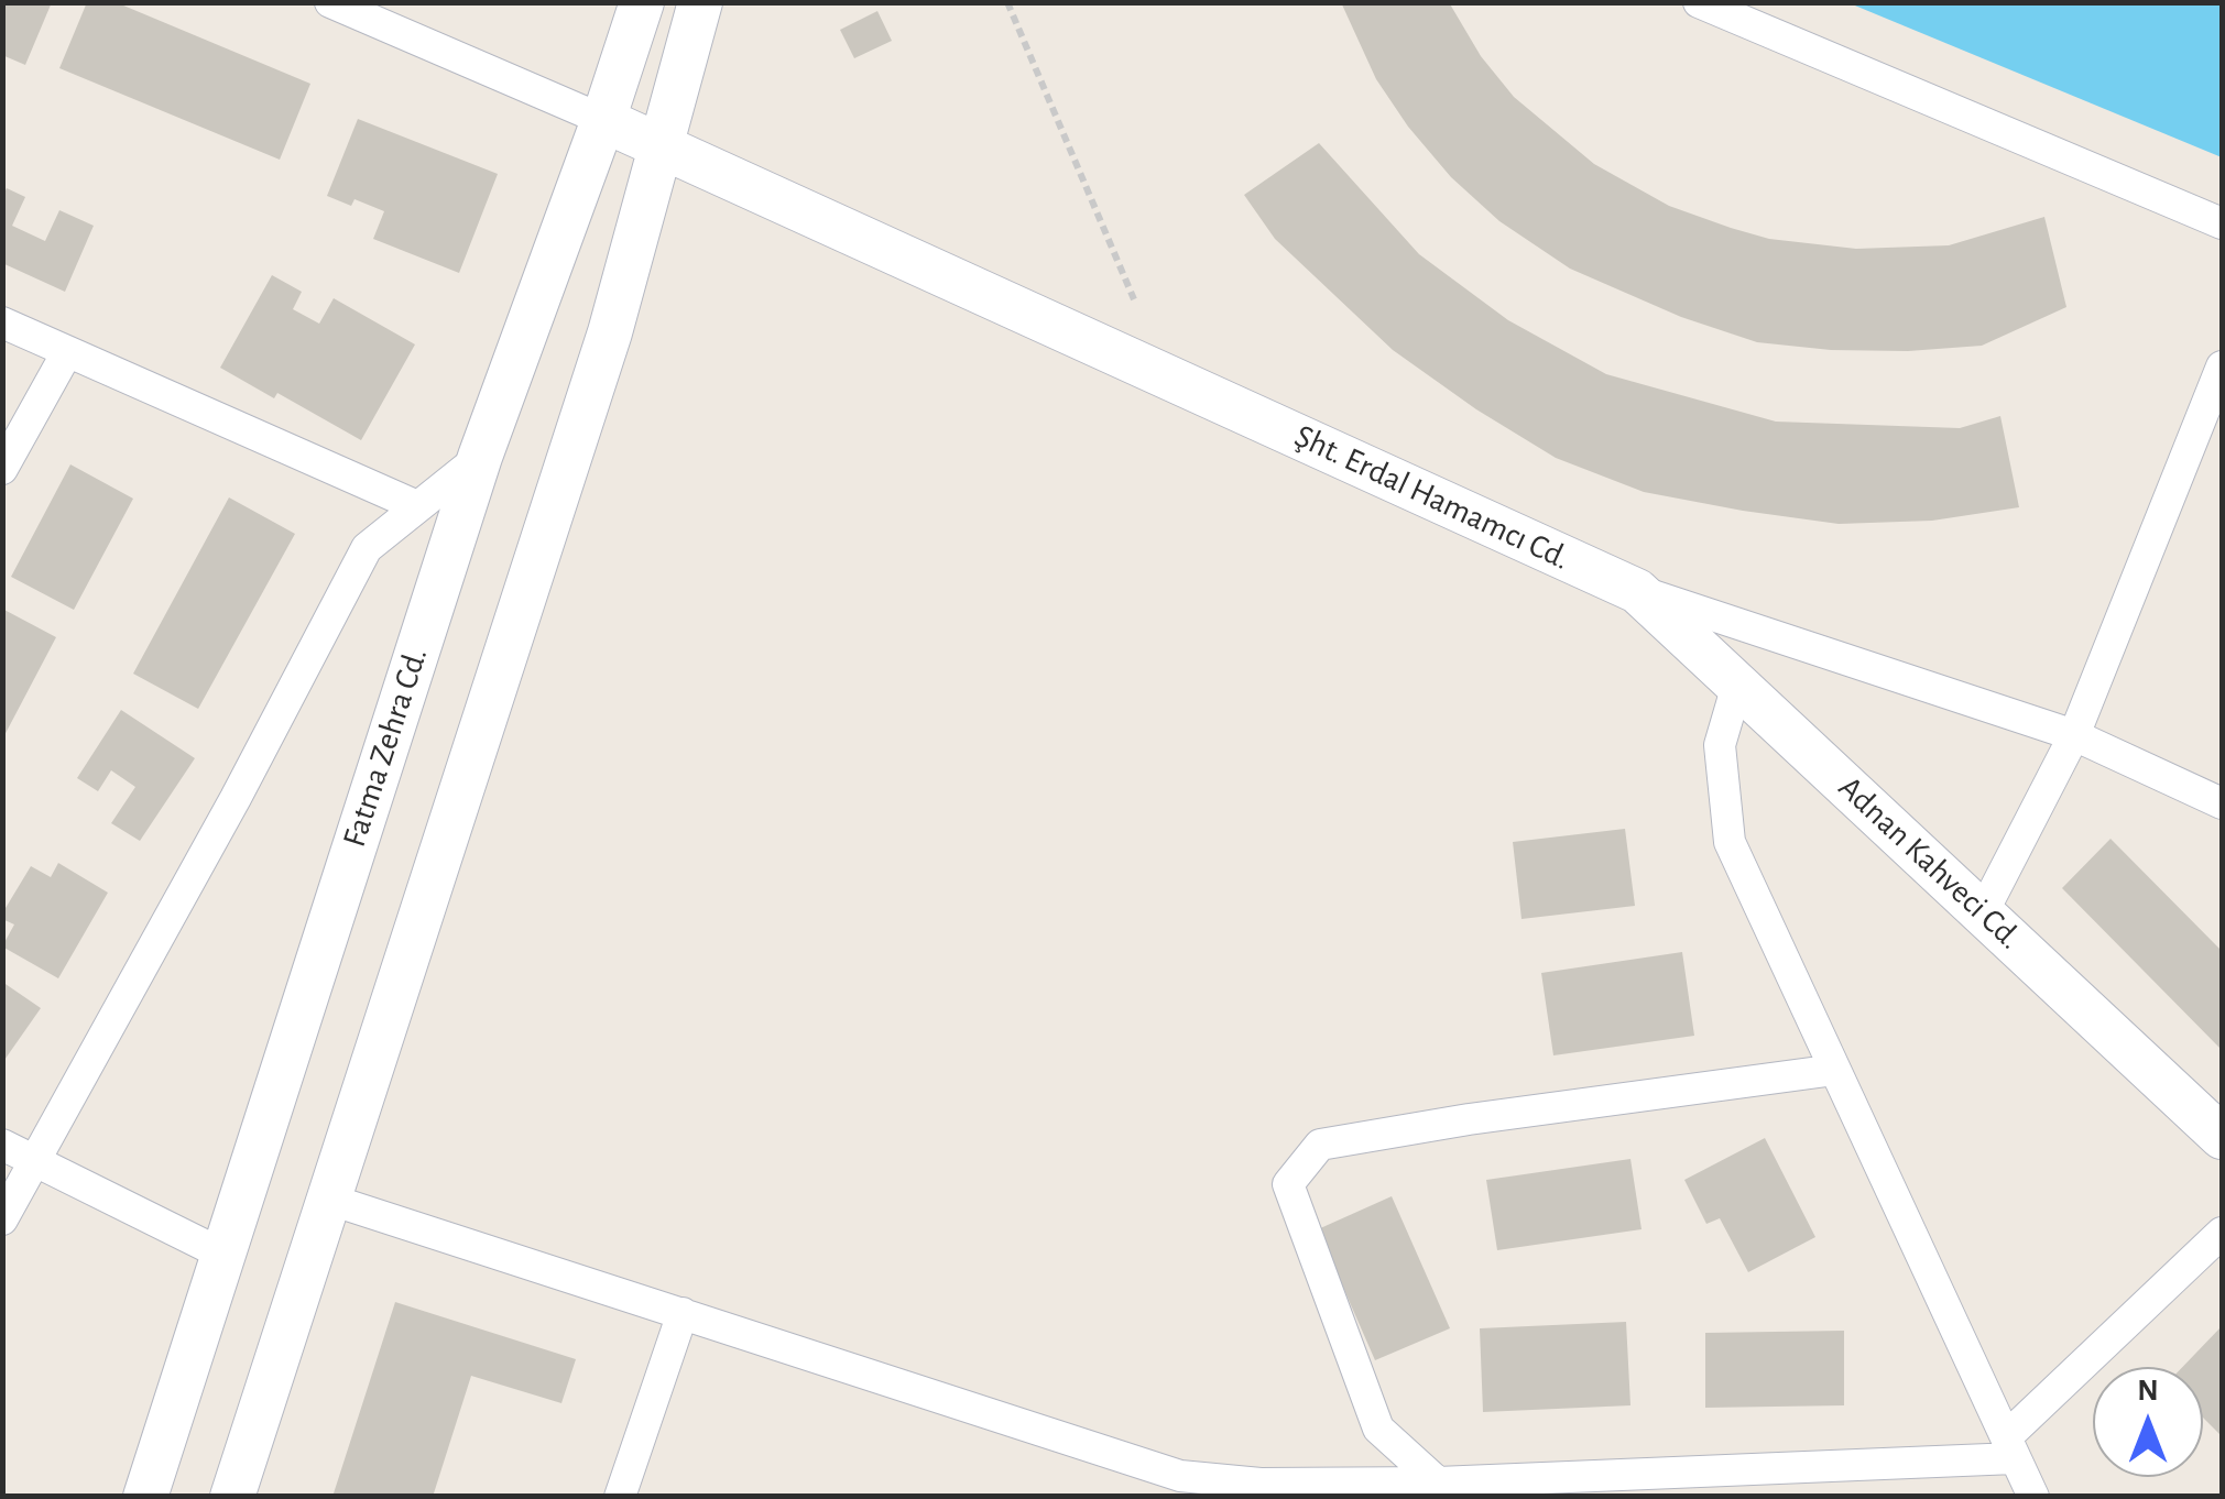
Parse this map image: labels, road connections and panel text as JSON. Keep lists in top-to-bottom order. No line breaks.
{"streets":{"main road":["Şht. Erdal Hamamcı Cd.","Fatma Zehra Cd.","Adnan Kahveci Cd."]},"crossings":[["Şht. Erdal Hamamcı Cd.","Fatma Zehra Cd."],["Şht. Erdal Hamamcı Cd.","Adnan Kahveci Cd."]],"north":"top"}
